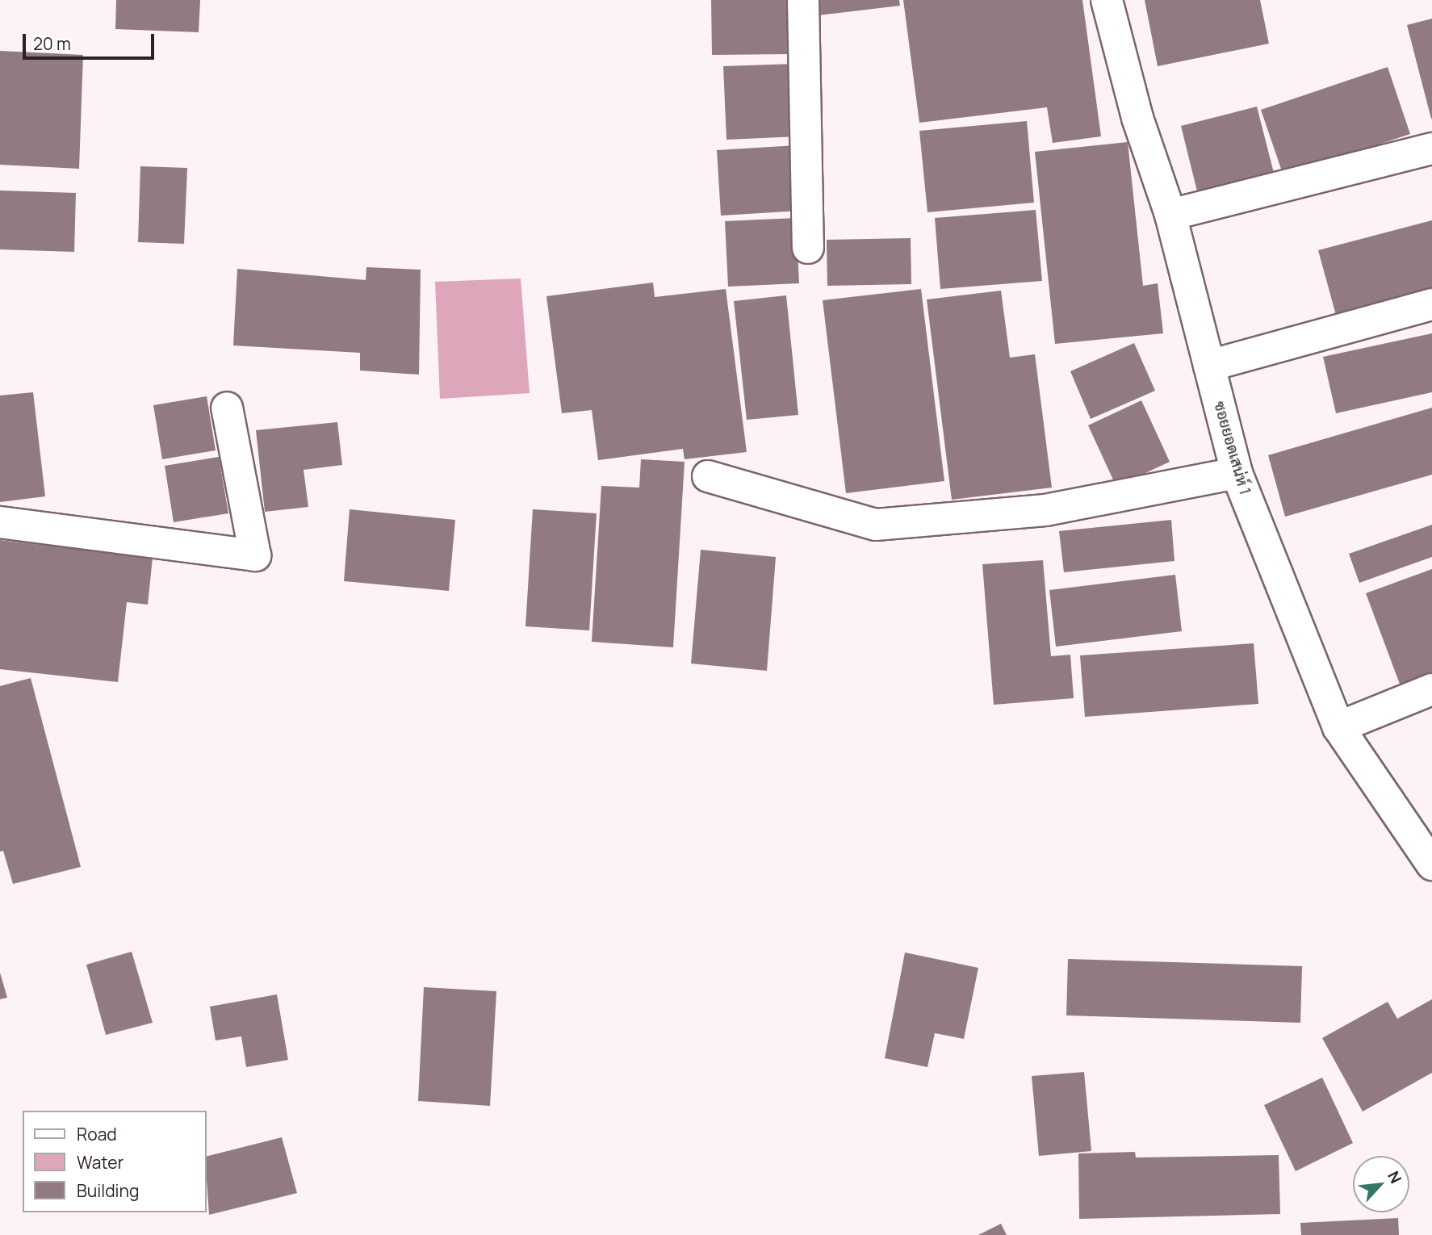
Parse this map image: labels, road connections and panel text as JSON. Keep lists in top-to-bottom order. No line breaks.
{"streets":{"street":["ซอยยอดเสน่ห์ 1"]},"legend":["Road","Water","Building"],"scale_bar":"20 m","north":"top right"}
